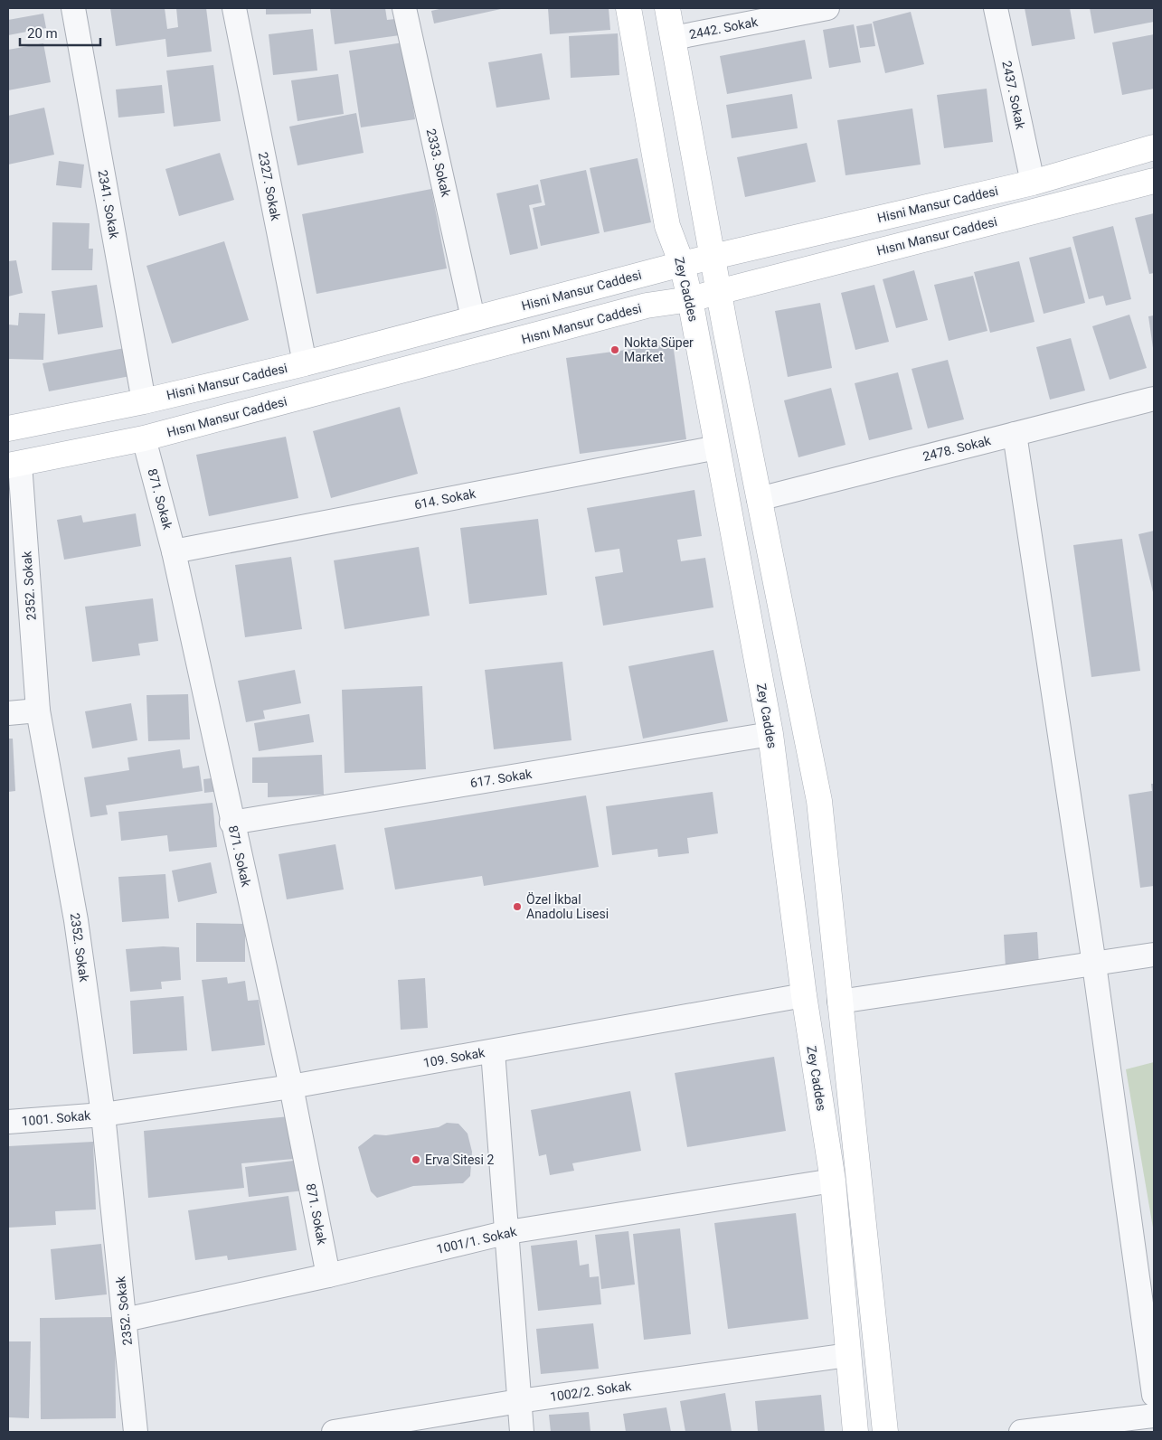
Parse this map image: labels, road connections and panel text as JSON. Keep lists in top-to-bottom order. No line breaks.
{"streets":{"main road":["Hisni Mansur Caddesi","Hısnı Mansur Caddesi","Zey Caddes"],"street":["2442. Sokak","2437. Sokak","2333. Sokak","2327. Sokak","2341. Sokak","2478. Sokak","871. Sokak","614. Sokak","2352. Sokak","617. Sokak","109. Sokak","1001. Sokak","1001/1. Sokak","1002/2. Sokak"]},"crossings":[["2437. Sokak","Hisni Mansur Caddesi"],["2333. Sokak","Hisni Mansur Caddesi"],["2327. Sokak","Hisni Mansur Caddesi"],["2341. Sokak","Hisni Mansur Caddesi"],["Hisni Mansur Caddesi","Zey Caddes"],["Hısnı Mansur Caddesi","Zey Caddes"],["Hısnı Mansur Caddesi","871. Sokak"],["Hısnı Mansur Caddesi","2352. Sokak"],["Zey Caddes","614. Sokak"],["Zey Caddes","617. Sokak"],["Zey Caddes","109. Sokak"],["Zey Caddes","1001/1. Sokak"],["Zey Caddes","1002/2. Sokak"],["871. Sokak","614. Sokak"],["871. Sokak","617. Sokak"],["871. Sokak","109. Sokak"],["871. Sokak","1001/1. Sokak"],["2352. Sokak","109. Sokak"],["2352. Sokak","1001. Sokak"],["2352. Sokak","1001/1. Sokak"],["109. Sokak","1001. Sokak"]],"places":["Nokta Süper Market","Özel İkbal Anadolu Lisesi","Erva Sitesi 2"],"scale_bar":"20 m"}
